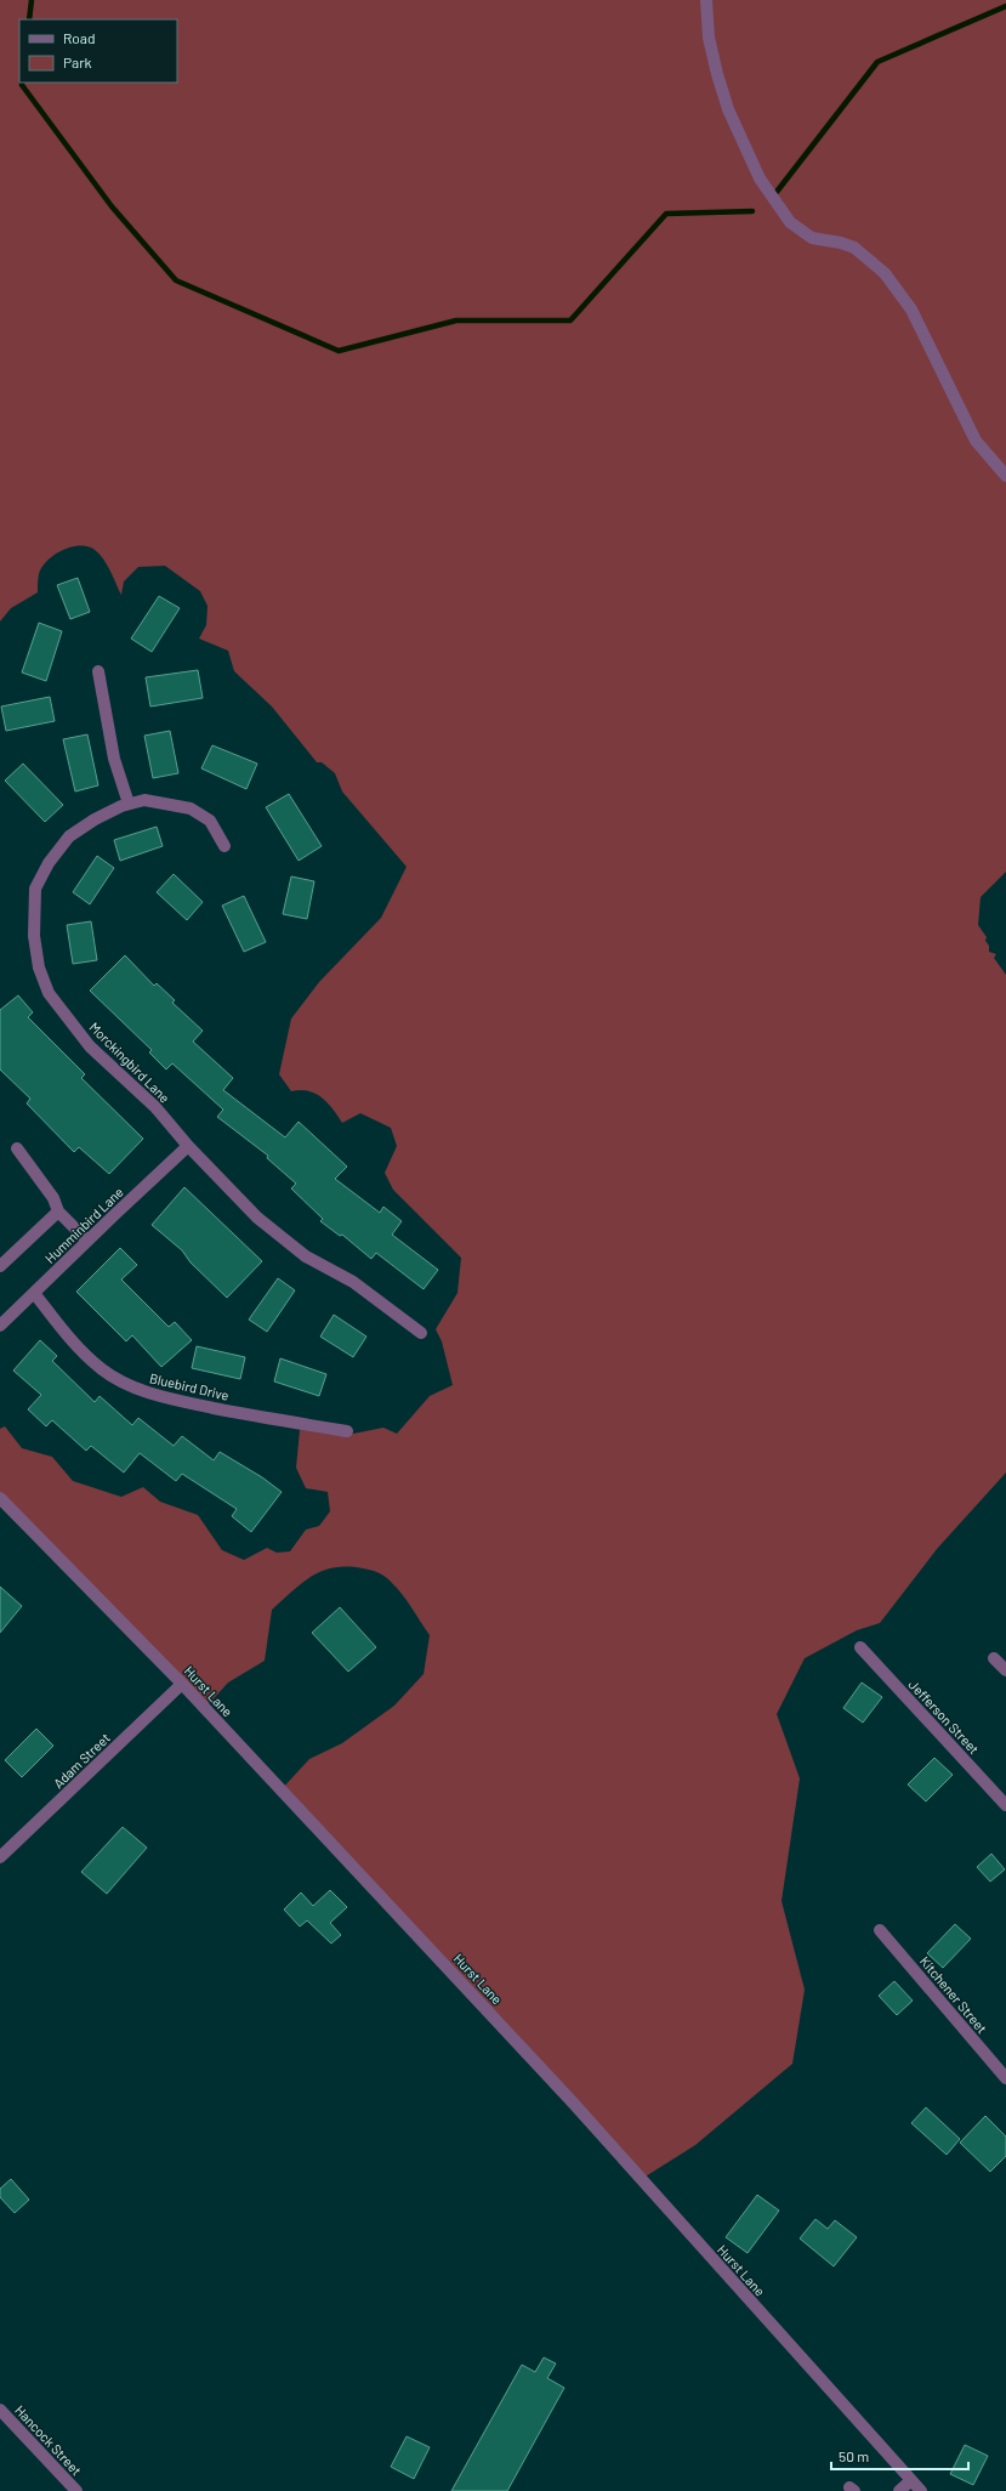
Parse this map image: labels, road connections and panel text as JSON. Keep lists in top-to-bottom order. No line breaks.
{"streets":{"street":["Morckingbird Lane","Humminbird Lane","Bluebird Drive","Hurst Lane","Jefferson Street","Adam Street","Kitchener Street","Hancock Street"]},"crossings":[["Morckingbird Lane","Humminbird Lane"],["Humminbird Lane","Bluebird Drive"],["Hurst Lane","Adam Street"]],"legend":["Road","Park"],"scale_bar":"50 m"}
